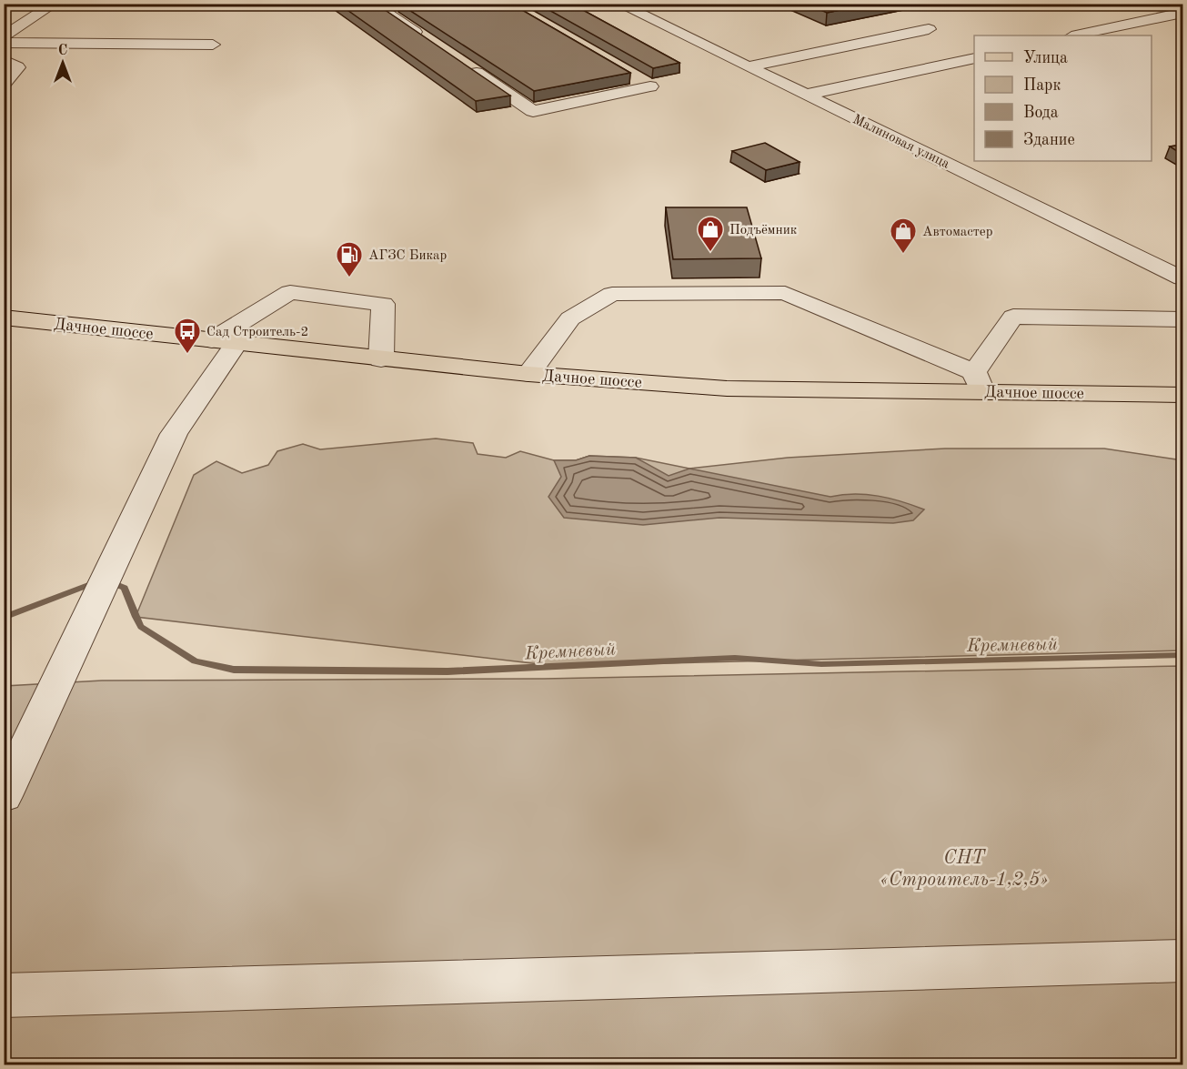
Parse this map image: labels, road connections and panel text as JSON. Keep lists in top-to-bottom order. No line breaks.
{"streets":{"main road":["Дачное шоссе"],"street":["Малиновая улица"]},"water":["Кремневый"],"parks":["СНТ «Строитель-1,2,5»"],"places":{"shop":["Подъёмник","Автомастер"],"fuel station":["АГЗС Бикар"],"bus stop":["Сад Строитель-2"]},"legend":["Улица","Парк","Вода","Здание"],"north":"top"}
